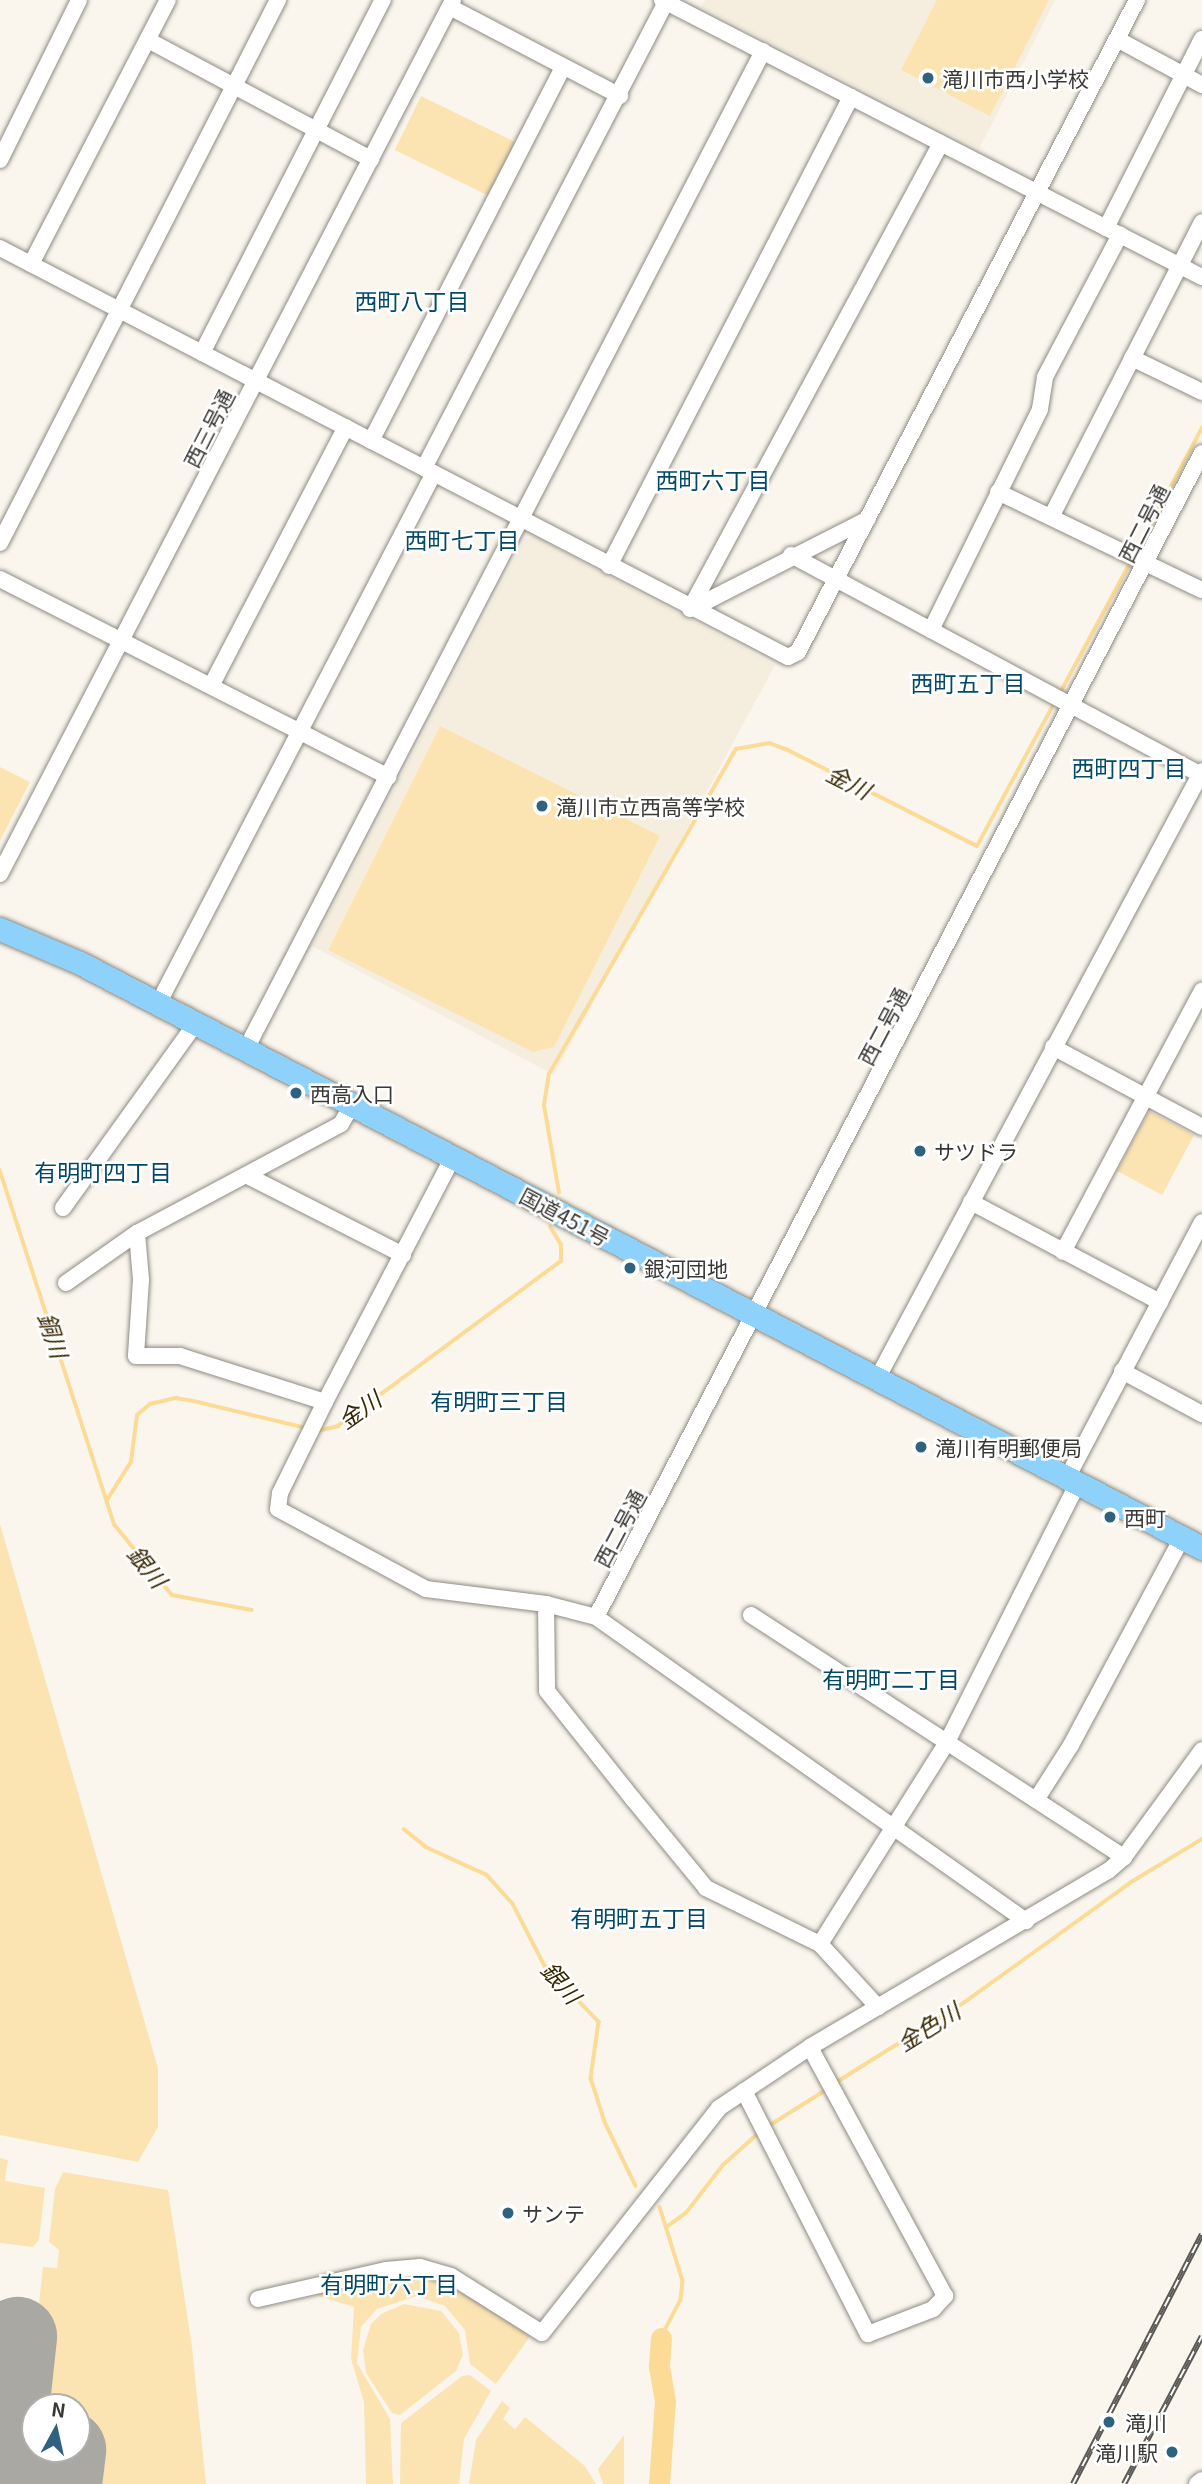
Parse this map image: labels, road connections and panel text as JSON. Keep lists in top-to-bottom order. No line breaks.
{"streets":{"highway":["国道451号"],"street":["西三号通","西二号通"]},"crossings":[["西二号通","国道451号"]],"districts":["西町八丁目","西町六丁目","西町七丁目","西町五丁目","西町四丁目","有明町四丁目","有明町三丁目","有明町二丁目","有明町五丁目","有明町六丁目"],"water":["金川","銅川","銀川","金色川"],"places":["滝川市西小学校","滝川市立西高等学校","西高入口","サツドラ","銀河団地","滝川有明郵便局","西町","サンテ","滝川","滝川駅"],"north":"top"}
